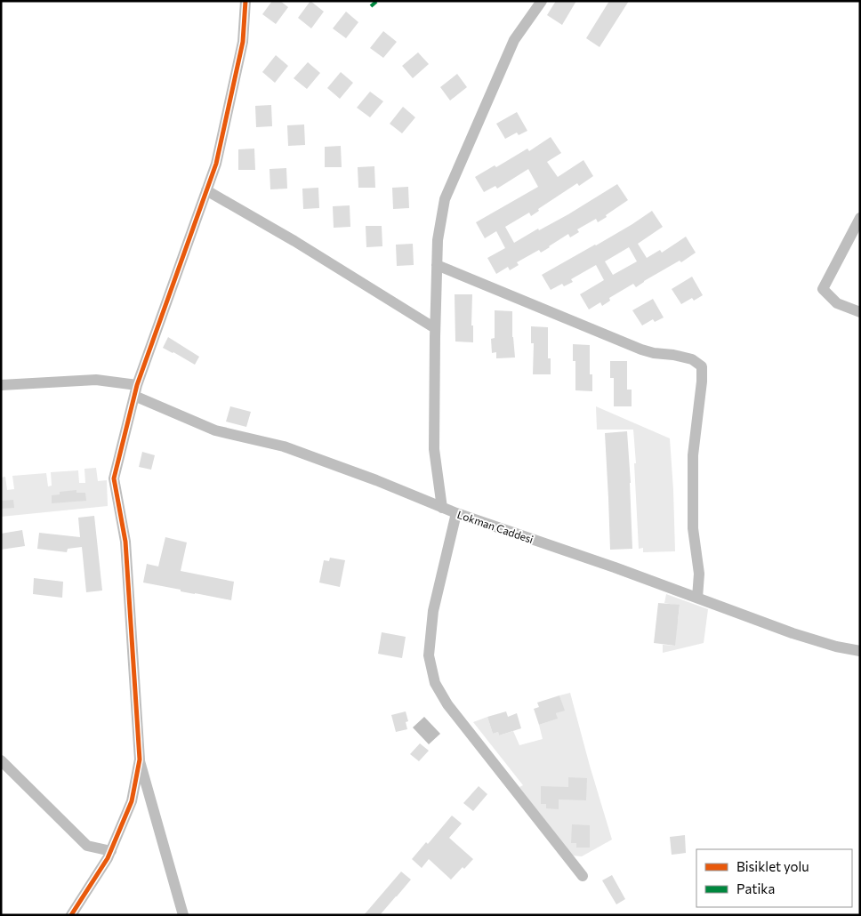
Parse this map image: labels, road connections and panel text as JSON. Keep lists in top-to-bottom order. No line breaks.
{"streets":{"street":["Lokman Caddesi"]},"legend":["Bisiklet yolu","Patika"]}
